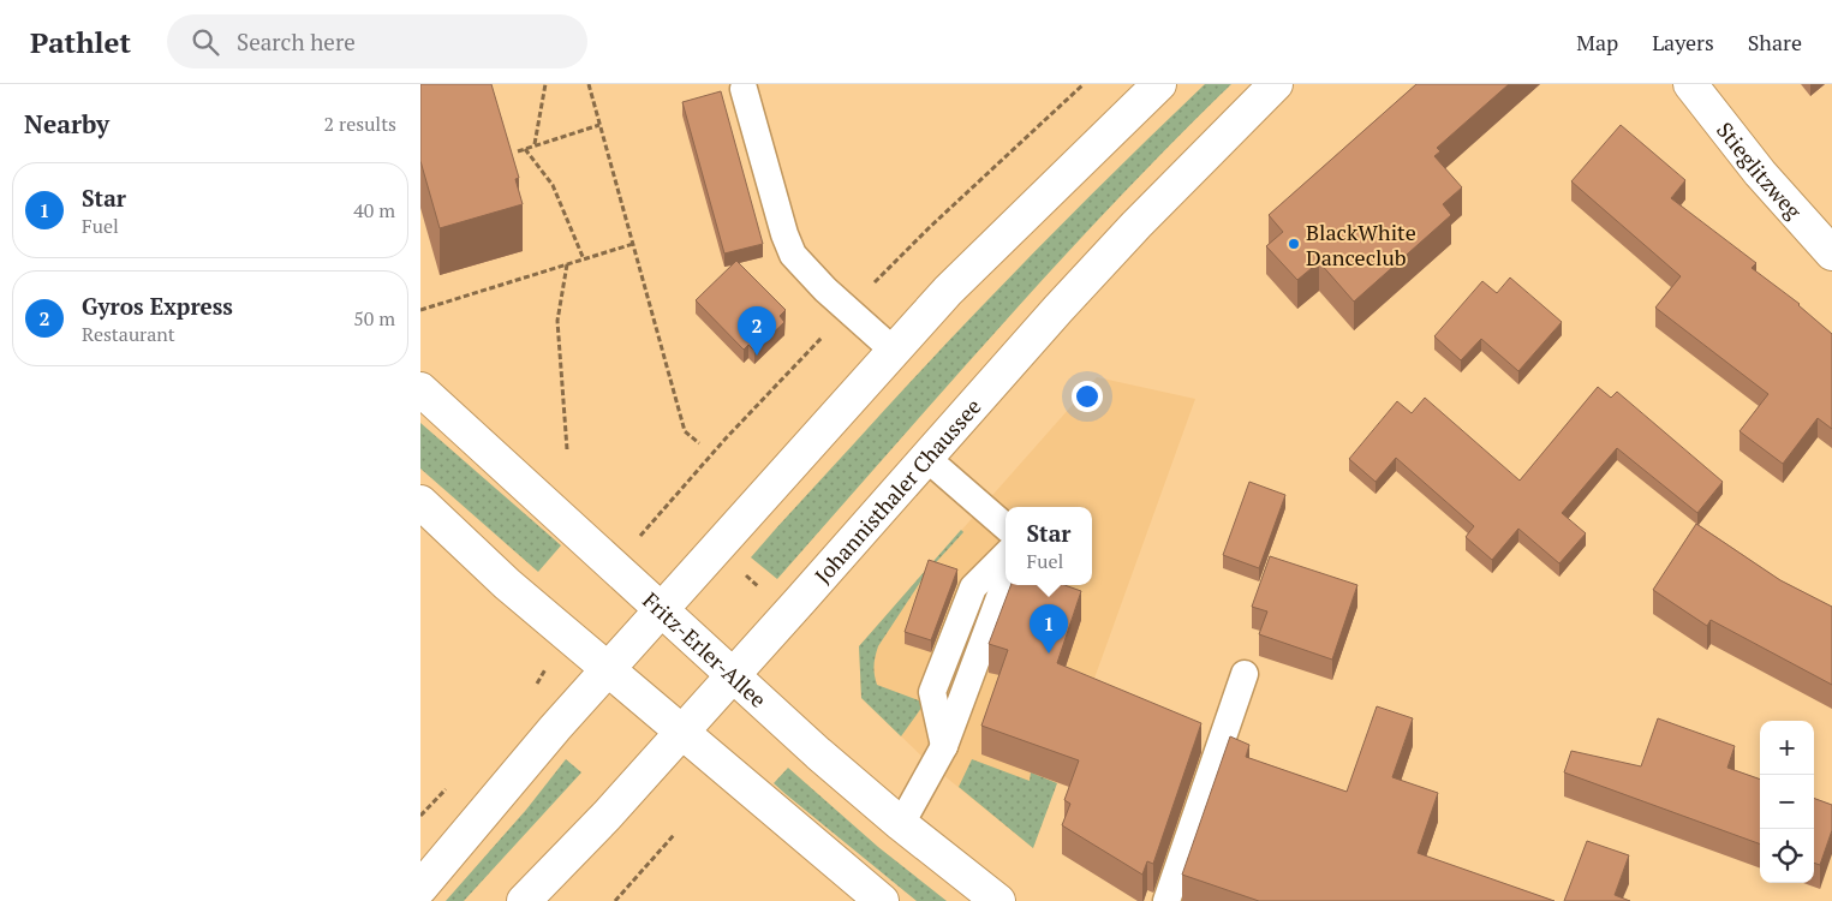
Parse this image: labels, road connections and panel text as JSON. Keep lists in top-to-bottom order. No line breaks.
{"streets":{"main road":["Stieglitzweg","Johannisthaler Chaussee","Fritz-Erler-Allee"]},"crossings":[["Johannisthaler Chaussee","Fritz-Erler-Allee"]],"places":["BlackWhite Danceclub"],"page":{"header":"Pathlet","search":"Search here","nav":["Map","Layers","Share"],"heading":["Nearby","2 results"],"list":[{"mark":"1","name":"Star","note":"Fuel","value":"40 m"},{"mark":"2","name":"Gyros Express","note":"Restaurant","value":"50 m"}],"pins":["2","1"],"popup":["Star","Fuel"],"map_buttons":["+","−"]}}
